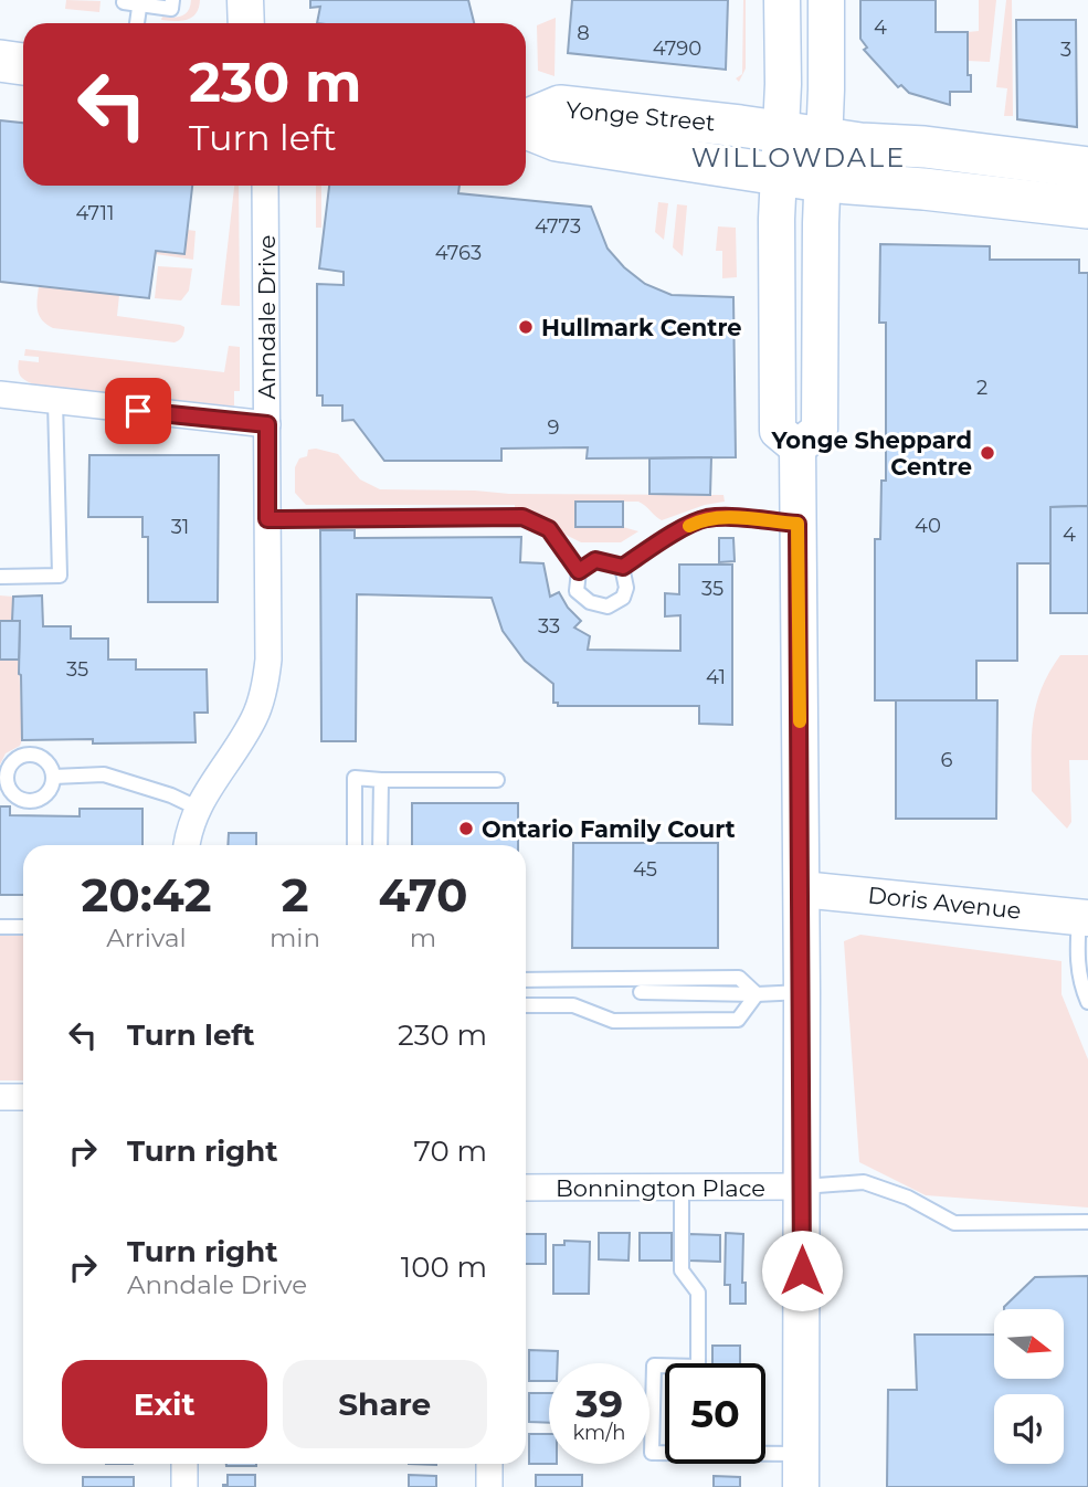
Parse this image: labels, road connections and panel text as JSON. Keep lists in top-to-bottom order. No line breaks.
{"streets":{"main road":["Yonge Street","Doris Avenue"],"street":["Anndale Drive","Bonnington Place"]},"districts":["WILLOWDALE"],"places":["Hullmark Centre","Yonge Sheppard Centre","Ontario Family Court"],"house_numbers":["4","8","4790","3","4711","4773","4763","2","9","40","31","4","35","33","35","41","6","45"],"north":"right","page":{"turn":["230 m","Turn left"],"eta":["20:42","Arrival","2","min","470","m"],"list":[{"name":"Turn left","value":"230 m"},{"name":"Turn right","value":"70 m"},{"name":"Turn right","note":"Anndale Drive","value":"100 m"}],"buttons":["Exit","Share"],"speed":"39 km/h","limit":"50"}}
